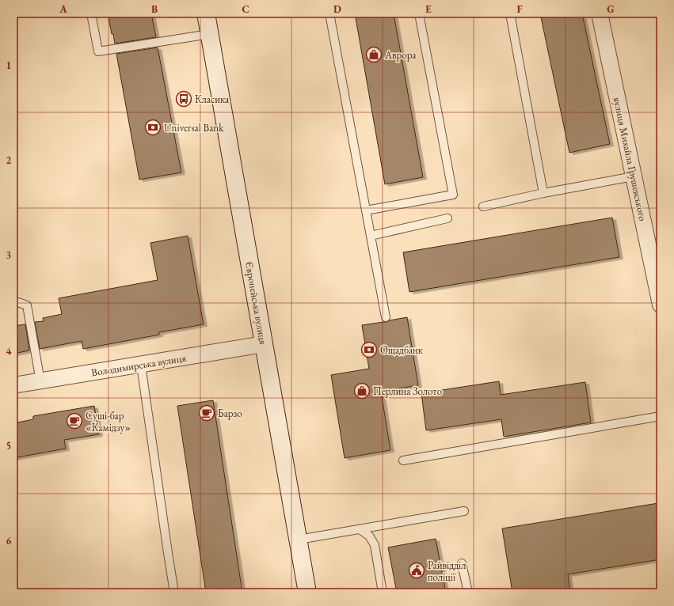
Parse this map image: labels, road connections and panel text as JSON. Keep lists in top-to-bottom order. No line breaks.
{"streets":{"main road":["Європейська вулиця"],"street":["вулиця Михайла Грушевського","Володимирська вулиця"]},"crossings":[["Європейська вулиця","Володимирська вулиця"]],"places":{"shop":["Аврора","Перлина Золото"],"bus stop":["Класика"],"bank":["Universal Bank","Ощадбанк"],"cafe":["Барзо","Суші-бар «Камідзу»"],"public building":["Райвідділ поліції"]},"grid":{"columns":["A","B","C","D","E","F","G"],"rows":["1","2","3","4","5","6"]}}
